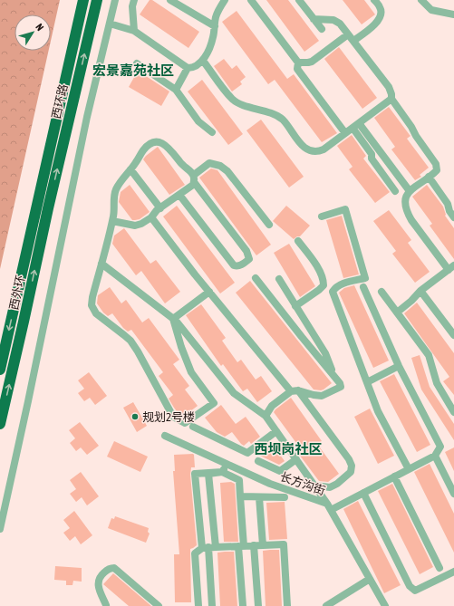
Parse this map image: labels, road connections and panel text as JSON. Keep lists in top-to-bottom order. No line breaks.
{"streets":{"highway":["西环路","西外环"],"street":["长方沟街"]},"crossings":[["西环路","西外环"]],"districts":["宏景嘉苑社区","西坝岗社区"],"places":["规划2号楼"],"north":"top right"}
